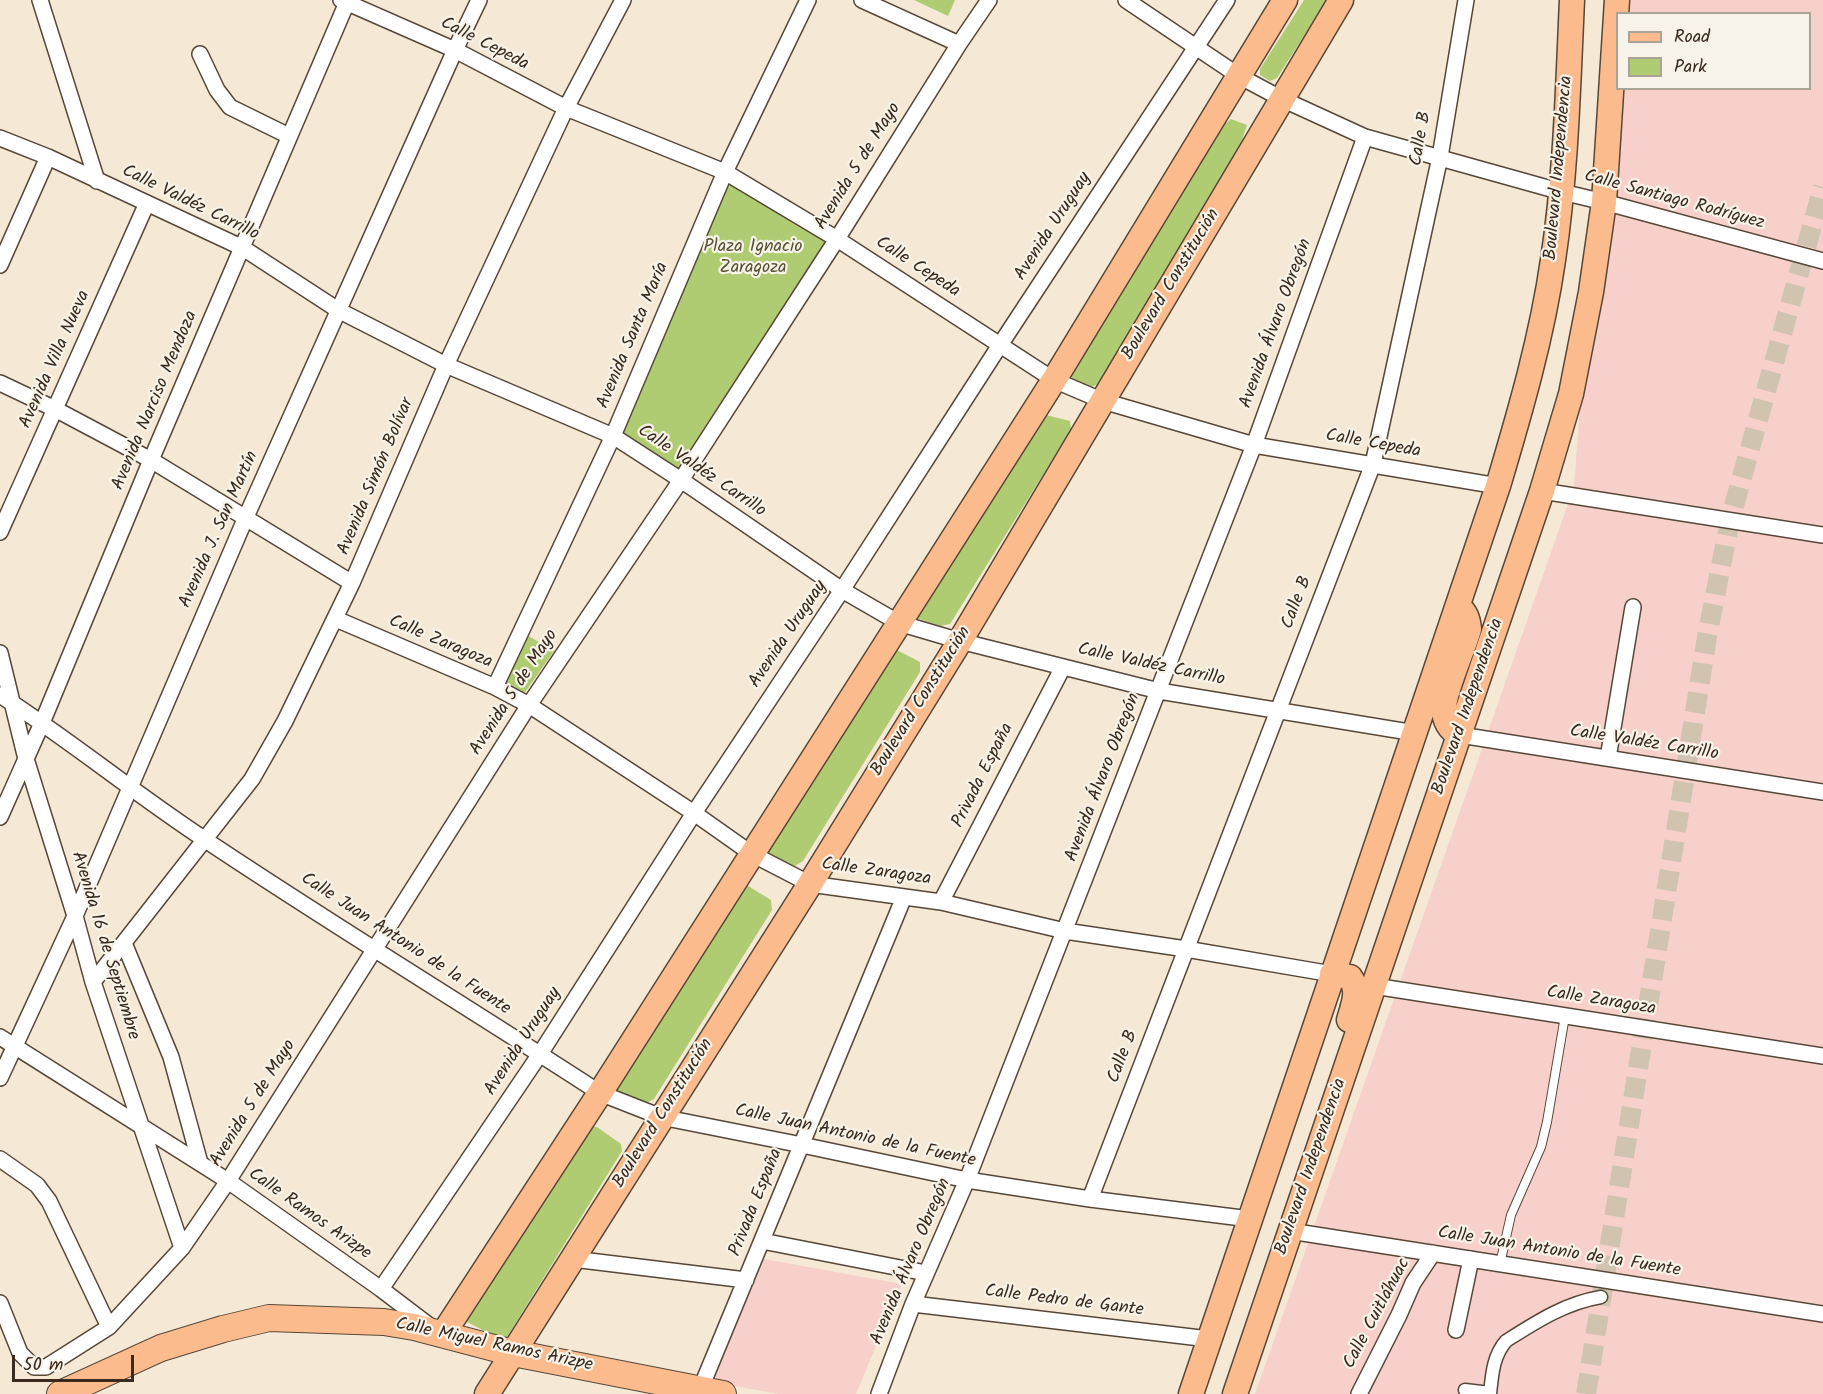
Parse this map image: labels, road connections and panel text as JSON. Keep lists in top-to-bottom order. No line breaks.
{"streets":{"highway":["Calle Miguel Ramos Arizpe"],"main road":["Boulevard Independencia","Boulevard Constitución"],"street":["Calle Cepeda","Calle B","Avenida 5 de Mayo","Calle Santiago Rodríguez","Calle Valdéz Carrillo","Avenida Uruguay","Avenida Álvaro Obregón","Avenida Santa María","Avenida Villa Nueva","Avenida Narciso Mendoza","Avenida Simón Bolívar","Avenida J. San Martín","Calle Zaragoza","Privada España","Calle Juan Antonio de la Fuente","Avenida 16 de Septiembre","Calle Ramos Arizpe","Calle Pedro de Gante","Calle Cuitláhuac"]},"crossings":[["Calle Cepeda","Calle B"],["Calle Cepeda","Avenida 5 de Mayo"],["Calle Cepeda","Boulevard Independencia"],["Calle Cepeda","Avenida Uruguay"],["Calle Cepeda","Boulevard Constitución"],["Calle Cepeda","Avenida Álvaro Obregón"],["Calle Cepeda","Avenida Santa María"],["Calle Cepeda","Avenida Narciso Mendoza"],["Calle Cepeda","Avenida Simón Bolívar"],["Calle Cepeda","Avenida J. San Martín"],["Calle B","Calle Santiago Rodríguez"],["Calle B","Calle Valdéz Carrillo"],["Calle B","Calle Zaragoza"],["Calle B","Calle Juan Antonio de la Fuente"],["Avenida 5 de Mayo","Calle Valdéz Carrillo"],["Avenida 5 de Mayo","Calle Zaragoza"],["Avenida 5 de Mayo","Calle Juan Antonio de la Fuente"],["Avenida 5 de Mayo","Avenida 16 de Septiembre"],["Avenida 5 de Mayo","Calle Ramos Arizpe"],["Boulevard Independencia","Calle Santiago Rodríguez"],["Boulevard Independencia","Calle Valdéz Carrillo"],["Boulevard Independencia","Calle Zaragoza"],["Boulevard Independencia","Calle Juan Antonio de la Fuente"],["Boulevard Independencia","Calle Pedro de Gante"],["Calle Santiago Rodríguez","Avenida Uruguay"],["Calle Santiago Rodríguez","Boulevard Constitución"],["Calle Santiago Rodríguez","Avenida Álvaro Obregón"],["Calle Valdéz Carrillo","Avenida Uruguay"],["Calle Valdéz Carrillo","Boulevard Constitución"],["Calle Valdéz Carrillo","Avenida Álvaro Obregón"],["Calle Valdéz Carrillo","Avenida Santa María"],["Calle Valdéz Carrillo","Avenida Villa Nueva"],["Calle Valdéz Carrillo","Avenida Narciso Mendoza"],["Calle Valdéz Carrillo","Avenida Simón Bolívar"],["Calle Valdéz Carrillo","Avenida J. San Martín"],["Calle Valdéz Carrillo","Privada España"],["Avenida Uruguay","Calle Zaragoza"],["Avenida Uruguay","Calle Juan Antonio de la Fuente"],["Avenida Uruguay","Calle Ramos Arizpe"],["Boulevard Constitución","Calle Zaragoza"],["Boulevard Constitución","Calle Juan Antonio de la Fuente"],["Boulevard Constitución","Calle Miguel Ramos Arizpe"],["Avenida Álvaro Obregón","Calle Zaragoza"],["Avenida Álvaro Obregón","Calle Juan Antonio de la Fuente"],["Avenida Álvaro Obregón","Calle Pedro de Gante"],["Avenida Santa María","Calle Zaragoza"],["Avenida Narciso Mendoza","Calle Juan Antonio de la Fuente"],["Avenida Narciso Mendoza","Avenida 16 de Septiembre"],["Avenida Simón Bolívar","Calle Zaragoza"],["Avenida Simón Bolívar","Calle Juan Antonio de la Fuente"],["Avenida Simón Bolívar","Avenida 16 de Septiembre"],["Avenida J. San Martín","Calle Juan Antonio de la Fuente"],["Avenida J. San Martín","Avenida 16 de Septiembre"],["Avenida J. San Martín","Calle Ramos Arizpe"],["Calle Zaragoza","Privada España"],["Privada España","Calle Juan Antonio de la Fuente"],["Privada España","Calle Miguel Ramos Arizpe"],["Calle Juan Antonio de la Fuente","Avenida 16 de Septiembre"],["Calle Juan Antonio de la Fuente","Calle Cuitláhuac"],["Avenida 16 de Septiembre","Calle Ramos Arizpe"],["Calle Ramos Arizpe","Calle Miguel Ramos Arizpe"]],"parks":["Plaza Ignacio Zaragoza"],"legend":["Road","Park"],"scale_bar":"50 m"}
